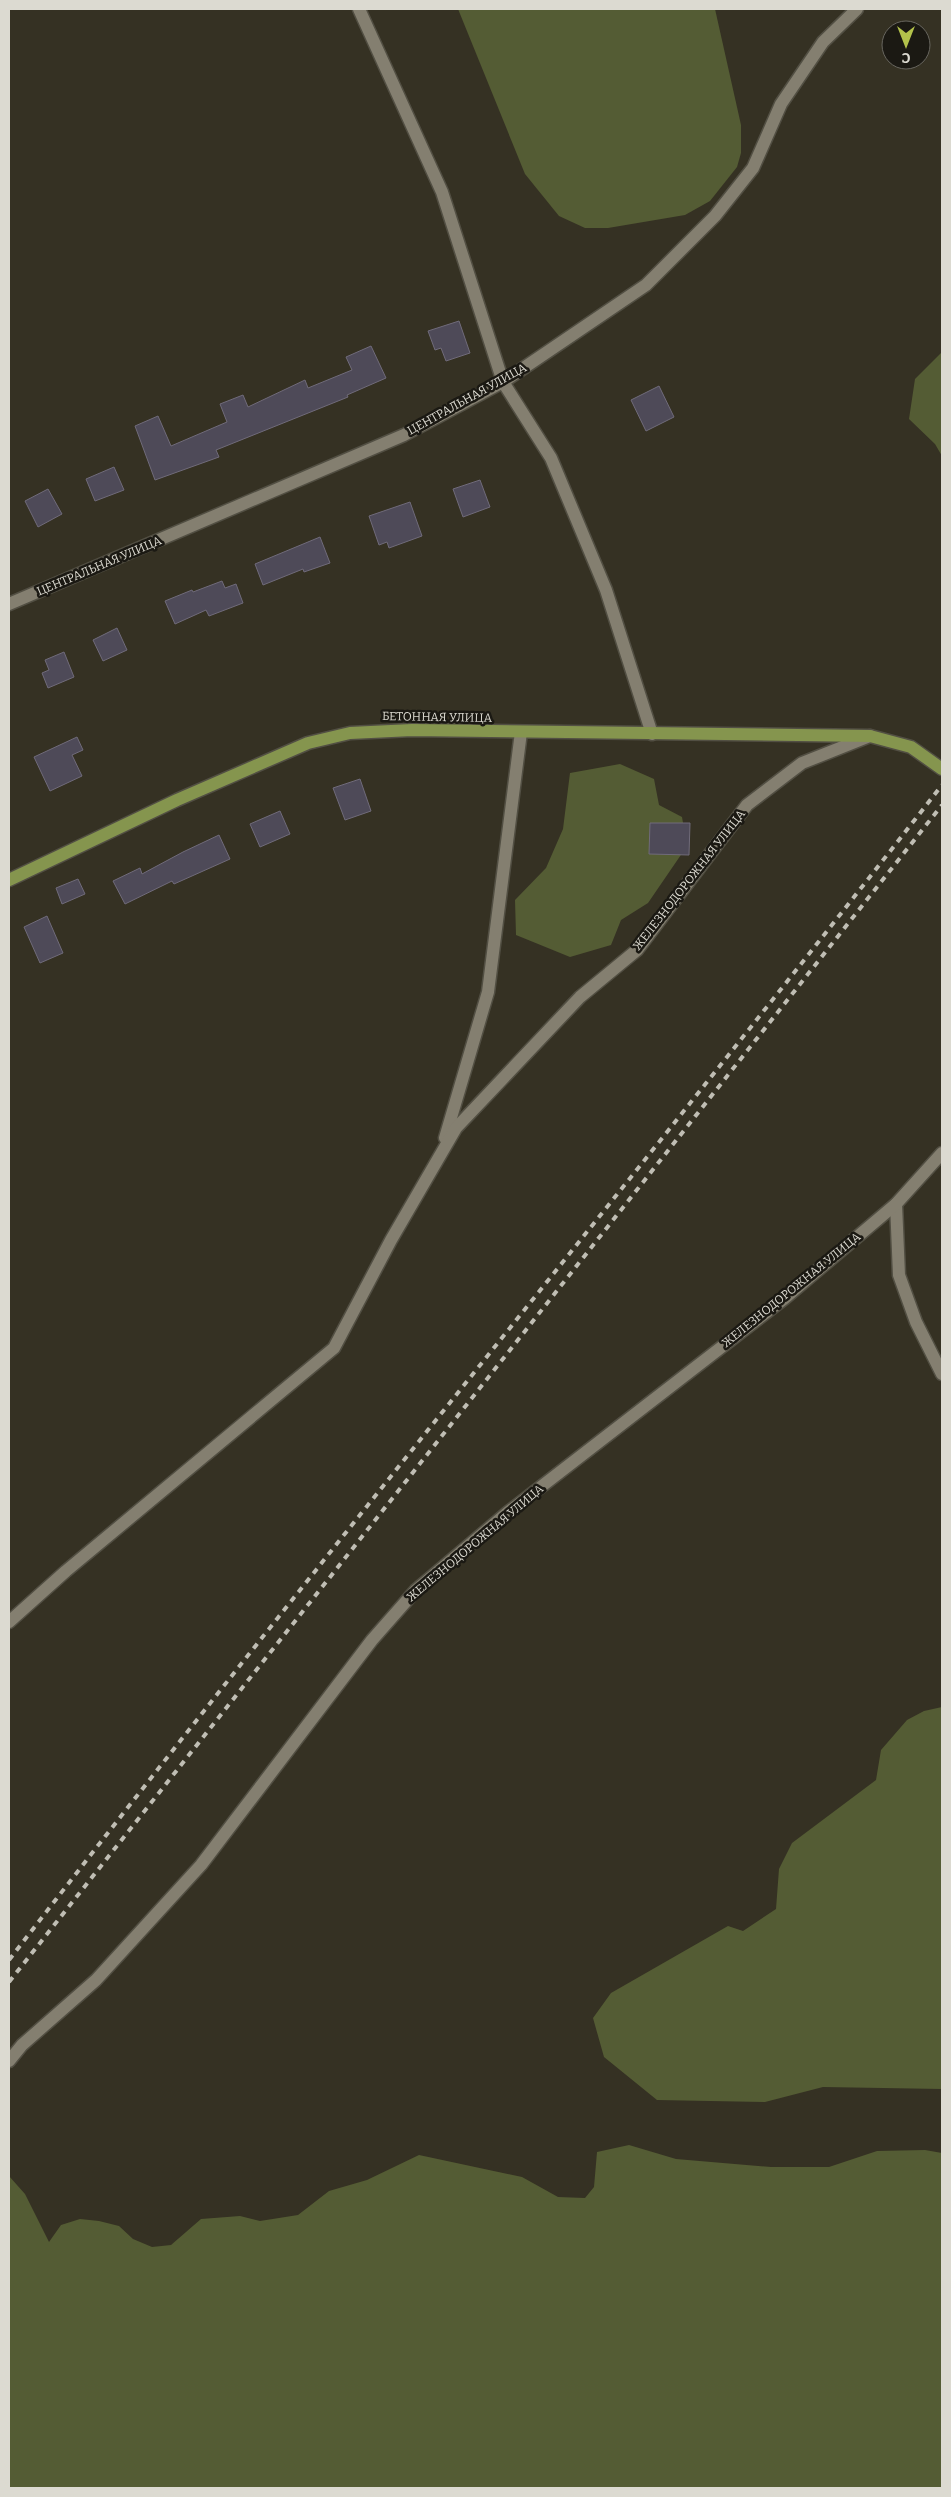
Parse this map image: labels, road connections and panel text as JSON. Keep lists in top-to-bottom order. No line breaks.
{"streets":{"main road":["БЕТОННАЯ УЛИЦА"],"street":["ЦЕНТРАЛЬНАЯ УЛИЦА","ЖЕЛЕЗНОДОРОЖНАЯ УЛИЦА"]},"crossings":[["БЕТОННАЯ УЛИЦА","ЖЕЛЕЗНОДОРОЖНАЯ УЛИЦА"]],"north":"bottom"}
